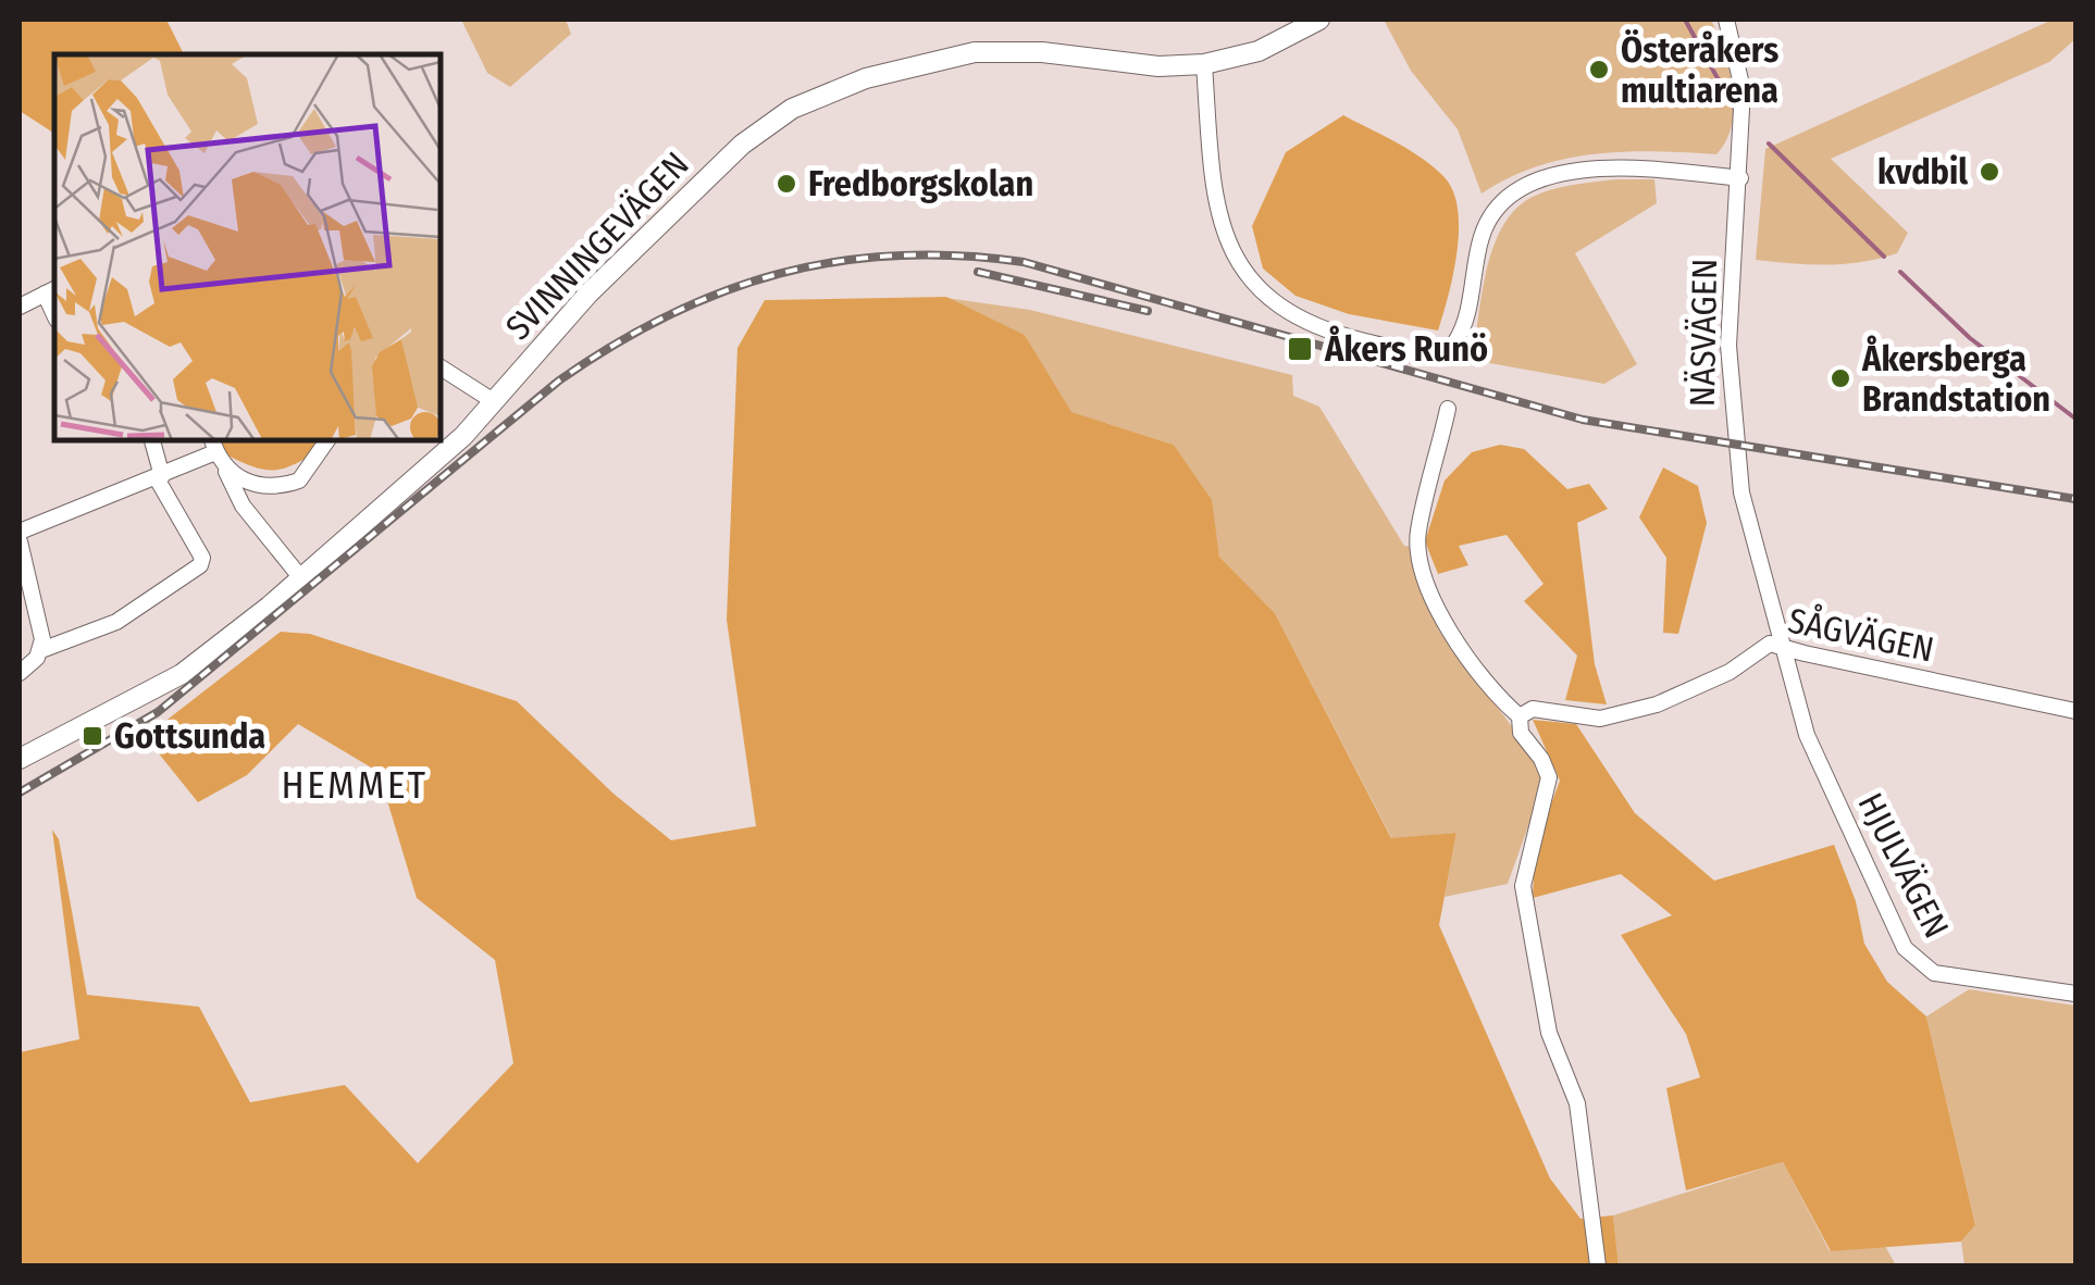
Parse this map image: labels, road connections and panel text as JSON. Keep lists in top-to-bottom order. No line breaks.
{"streets":{"main road":["SVINNINGEVÄGEN"],"street":["NÄSVÄGEN","SÅGVÄGEN","HJULVÄGEN"]},"crossings":[["NÄSVÄGEN","SÅGVÄGEN"],["NÄSVÄGEN","HJULVÄGEN"],["SÅGVÄGEN","HJULVÄGEN"]],"districts":["HEMMET"],"places":{"other":["Österåkers multiarena","kvdbil","Fredborgskolan","Åkersberga Brandstation"],"transit":["Åkers Runö","Gottsunda"]}}
